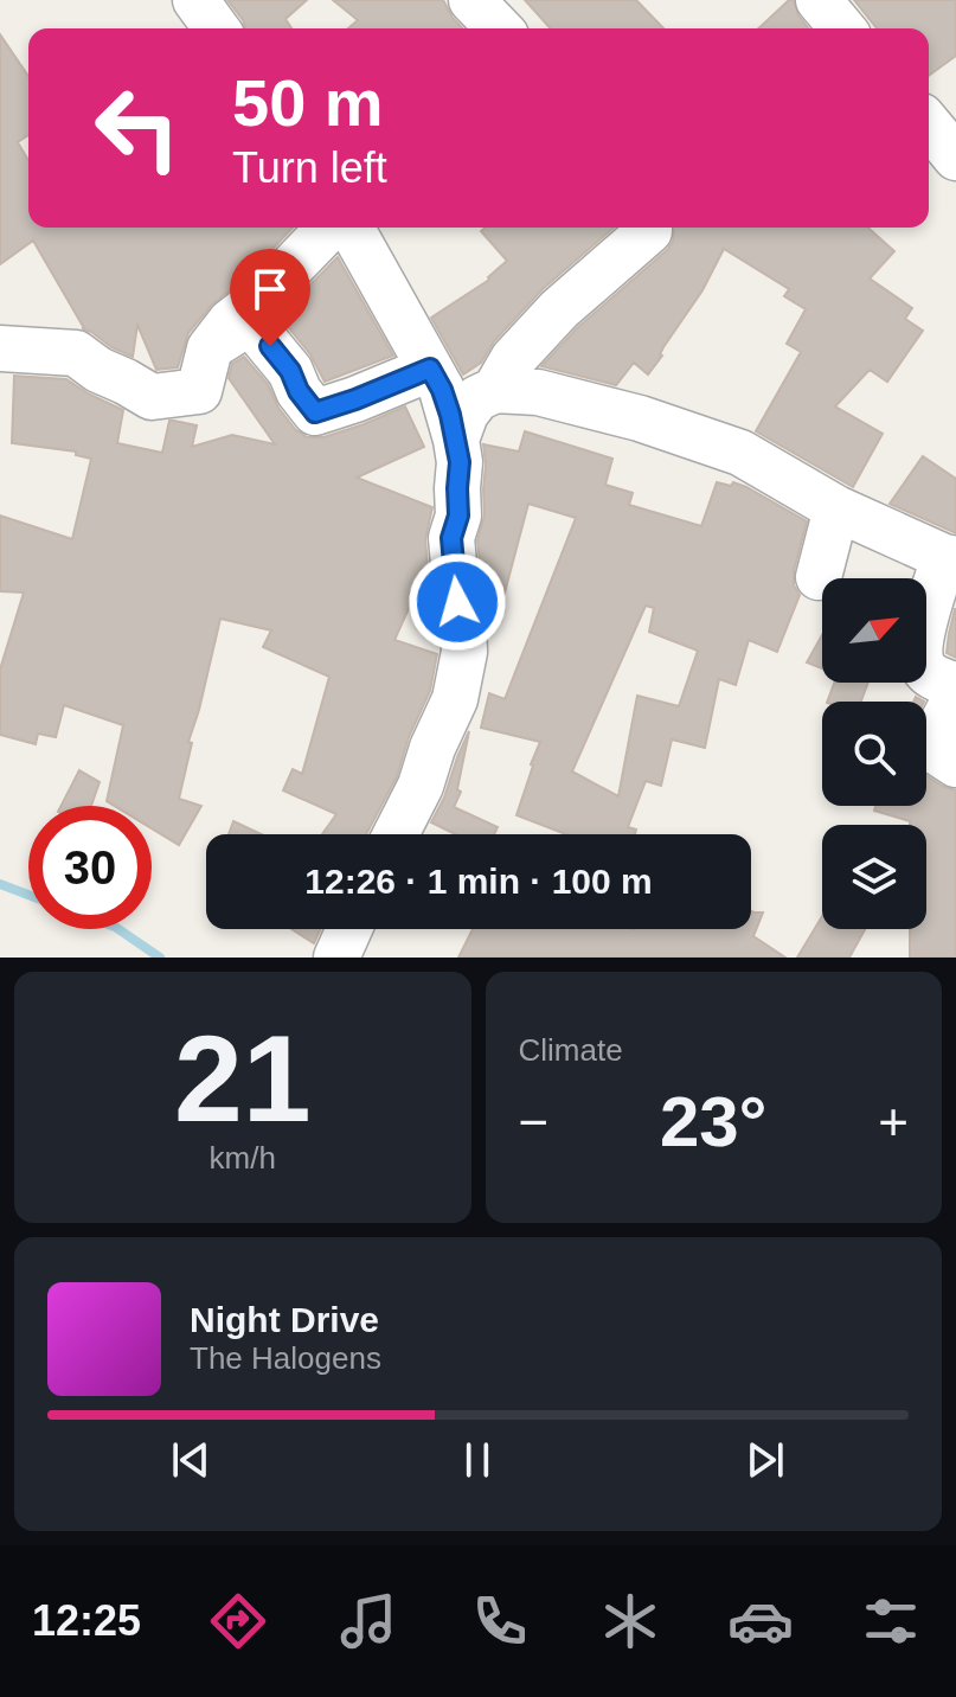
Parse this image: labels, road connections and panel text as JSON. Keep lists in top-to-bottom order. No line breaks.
{"north":"top right","page":{"turn":["50 m","Turn left"],"limit":"30","trip":"12:26 · 1 min · 100 m","tile":[["21","km/h"],"Climate"],"heat":["−","23°","+"],"song":["Night Drive","The Halogens"],"tabs":"12:25"}}
